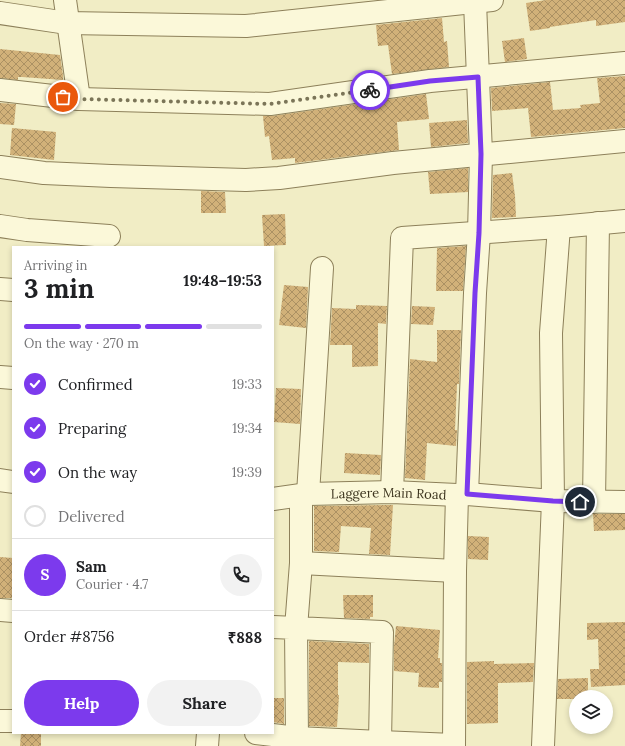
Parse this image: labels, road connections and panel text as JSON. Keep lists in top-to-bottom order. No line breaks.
{"streets":{"street":["Laggere Main Road"]},"page":{"heading":["3 min","Arriving in","19:48–19:53"],"panel":["Sam","Courier · 4.7","Order #8756","₹888"],"bar":"On the way · 270 m","list":[["Confirmed","19:33"],["Preparing","19:34"],["On the way","19:39"],"Delivered"],"round":"S","buttons":["Help","Share"]}}
